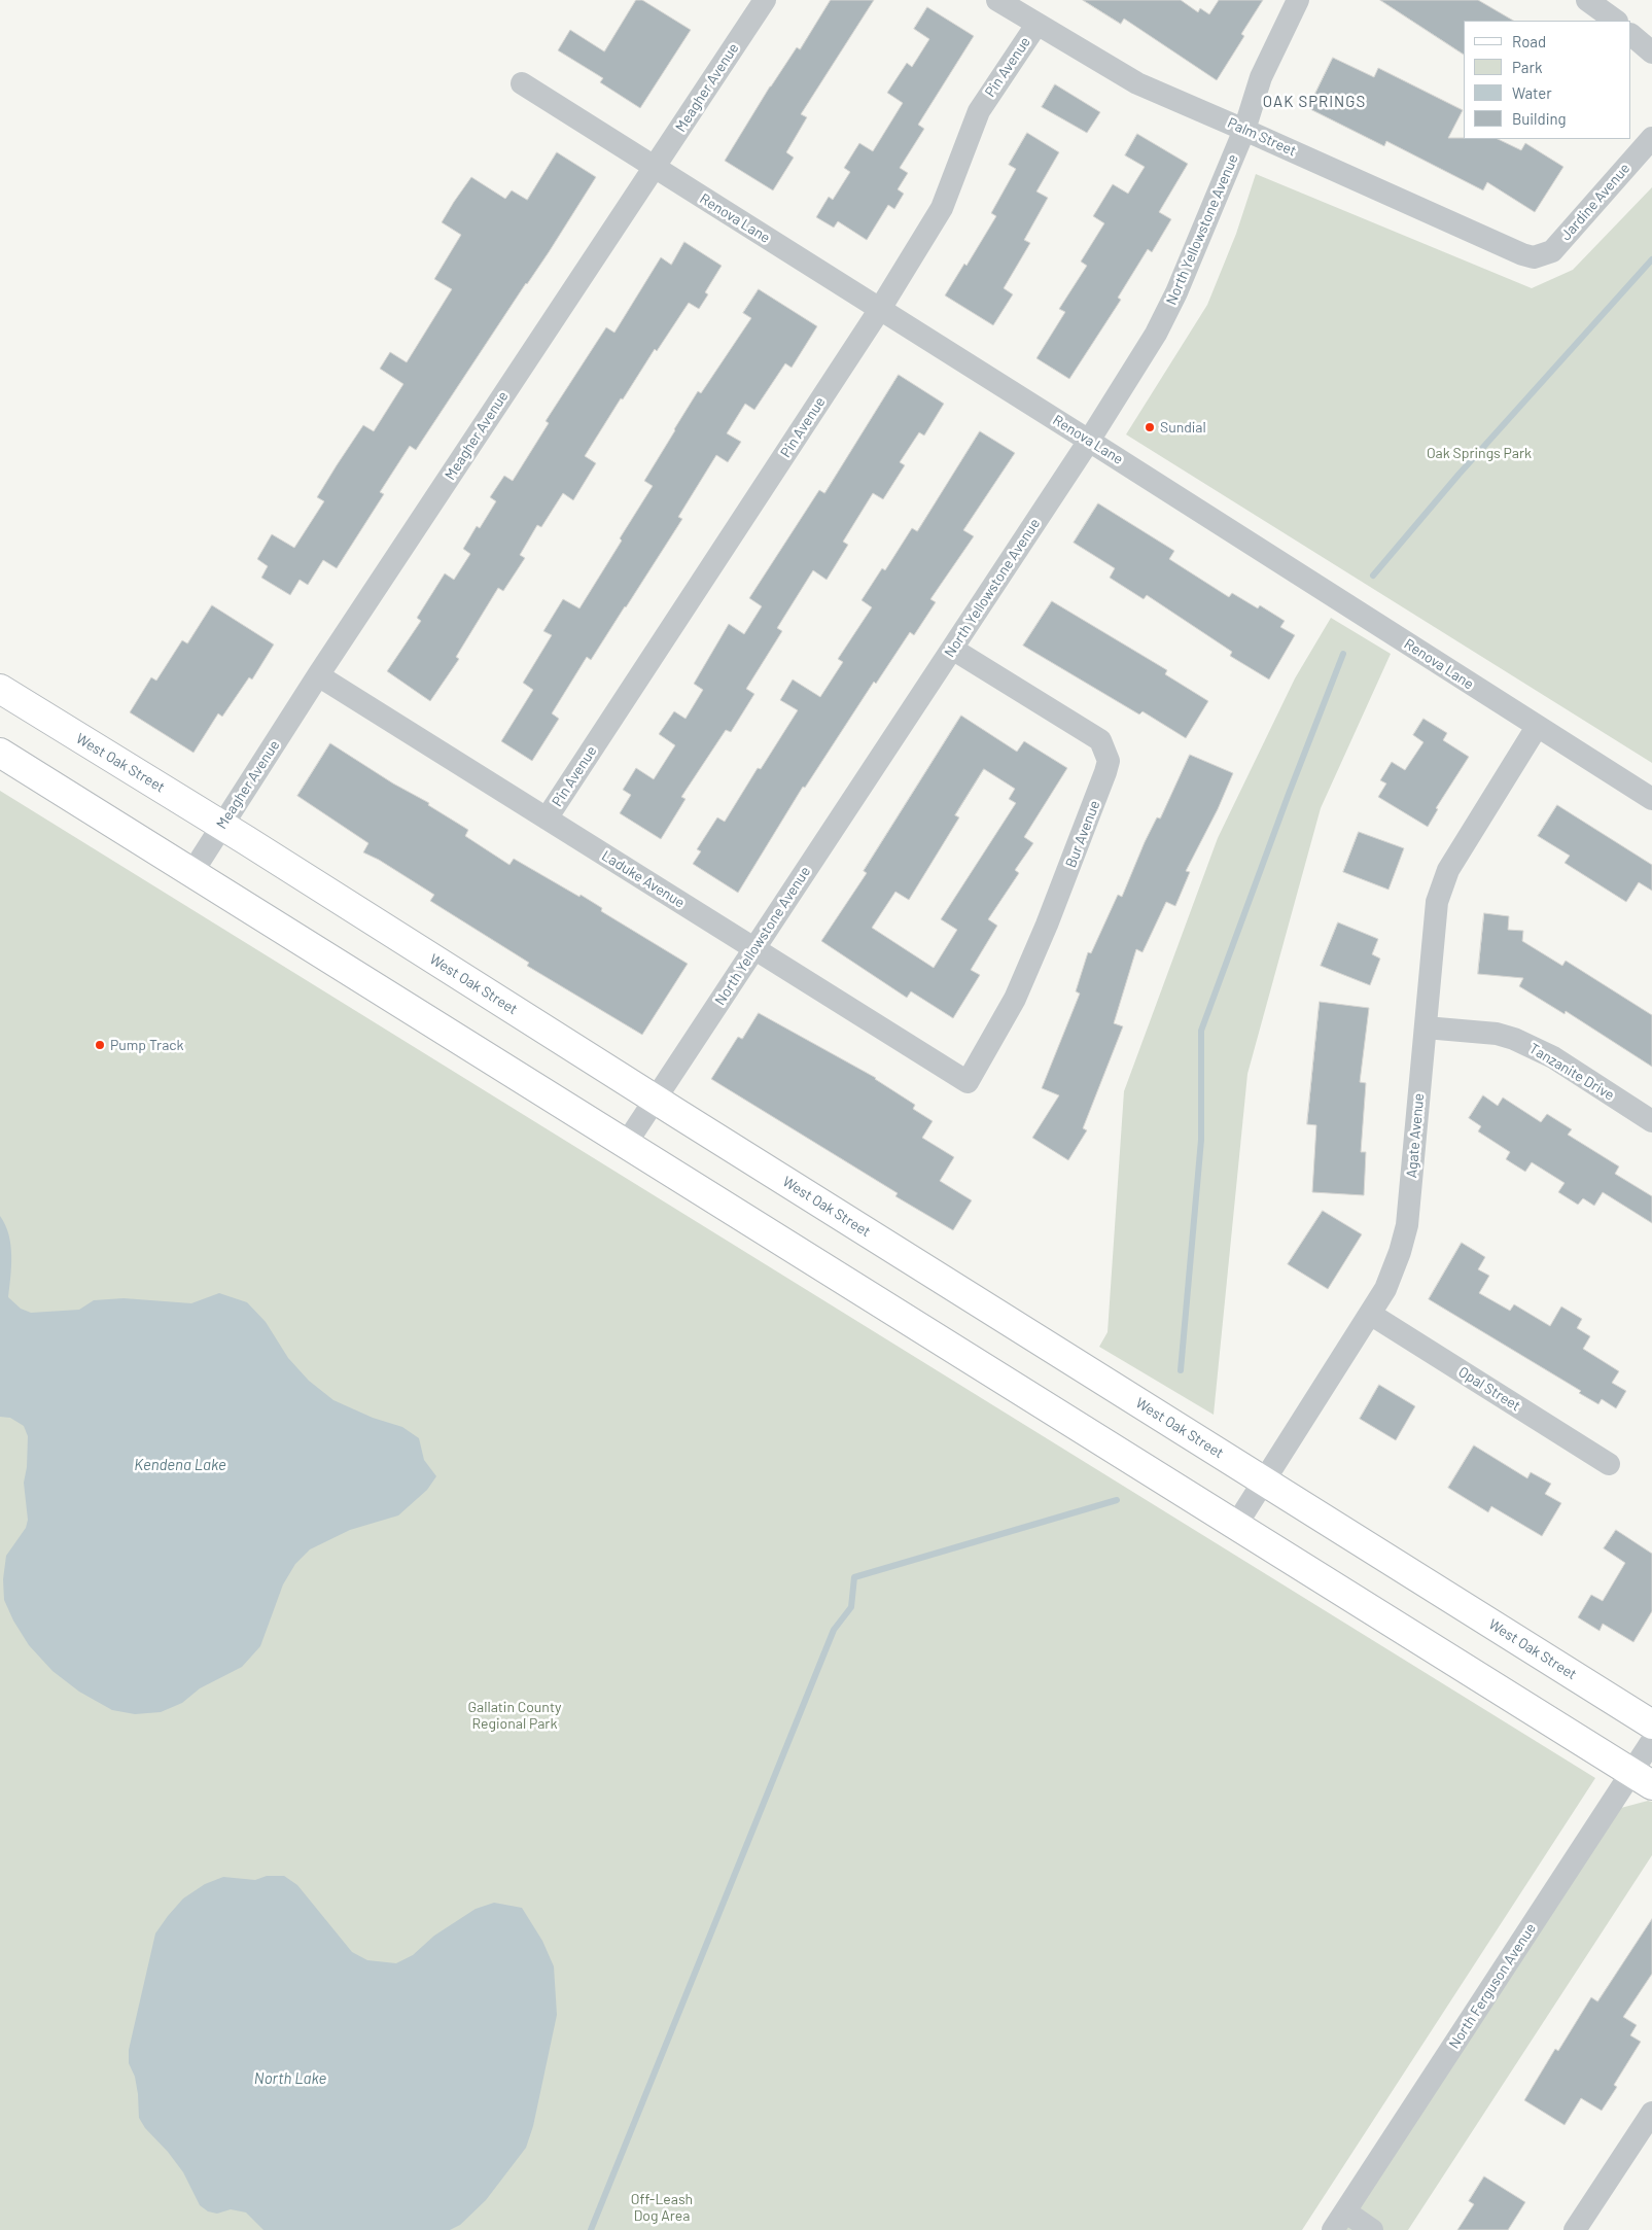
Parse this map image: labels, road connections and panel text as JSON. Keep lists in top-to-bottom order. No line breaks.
{"streets":{"main road":["West Oak Street"],"street":["Pin Avenue","Meagher Avenue","Palm Street","Jardine Avenue","Renova Lane","North Yellowstone Avenue","Bur Avenue","Laduke Avenue","Tanzanite Drive","Agate Avenue","Opal Street","North Ferguson Avenue"]},"crossings":[["Pin Avenue","Palm Street"],["Pin Avenue","Renova Lane"],["Pin Avenue","Laduke Avenue"],["Meagher Avenue","Renova Lane"],["Meagher Avenue","West Oak Street"],["Meagher Avenue","Laduke Avenue"],["Palm Street","Jardine Avenue"],["Palm Street","North Yellowstone Avenue"],["Renova Lane","North Yellowstone Avenue"],["Renova Lane","Agate Avenue"],["North Yellowstone Avenue","West Oak Street"],["North Yellowstone Avenue","Bur Avenue"],["North Yellowstone Avenue","Laduke Avenue"],["West Oak Street","Agate Avenue"],["Bur Avenue","Laduke Avenue"],["Tanzanite Drive","Agate Avenue"],["Agate Avenue","Opal Street"]],"districts":["OAK SPRINGS"],"water":["Kendena Lake","North Lake"],"parks":["Oak Springs Park","Gallatin County Regional Park","Off-Leash Dog Area"],"places":["Sundial","Pump Track"],"legend":["Road","Park","Water","Building"]}
